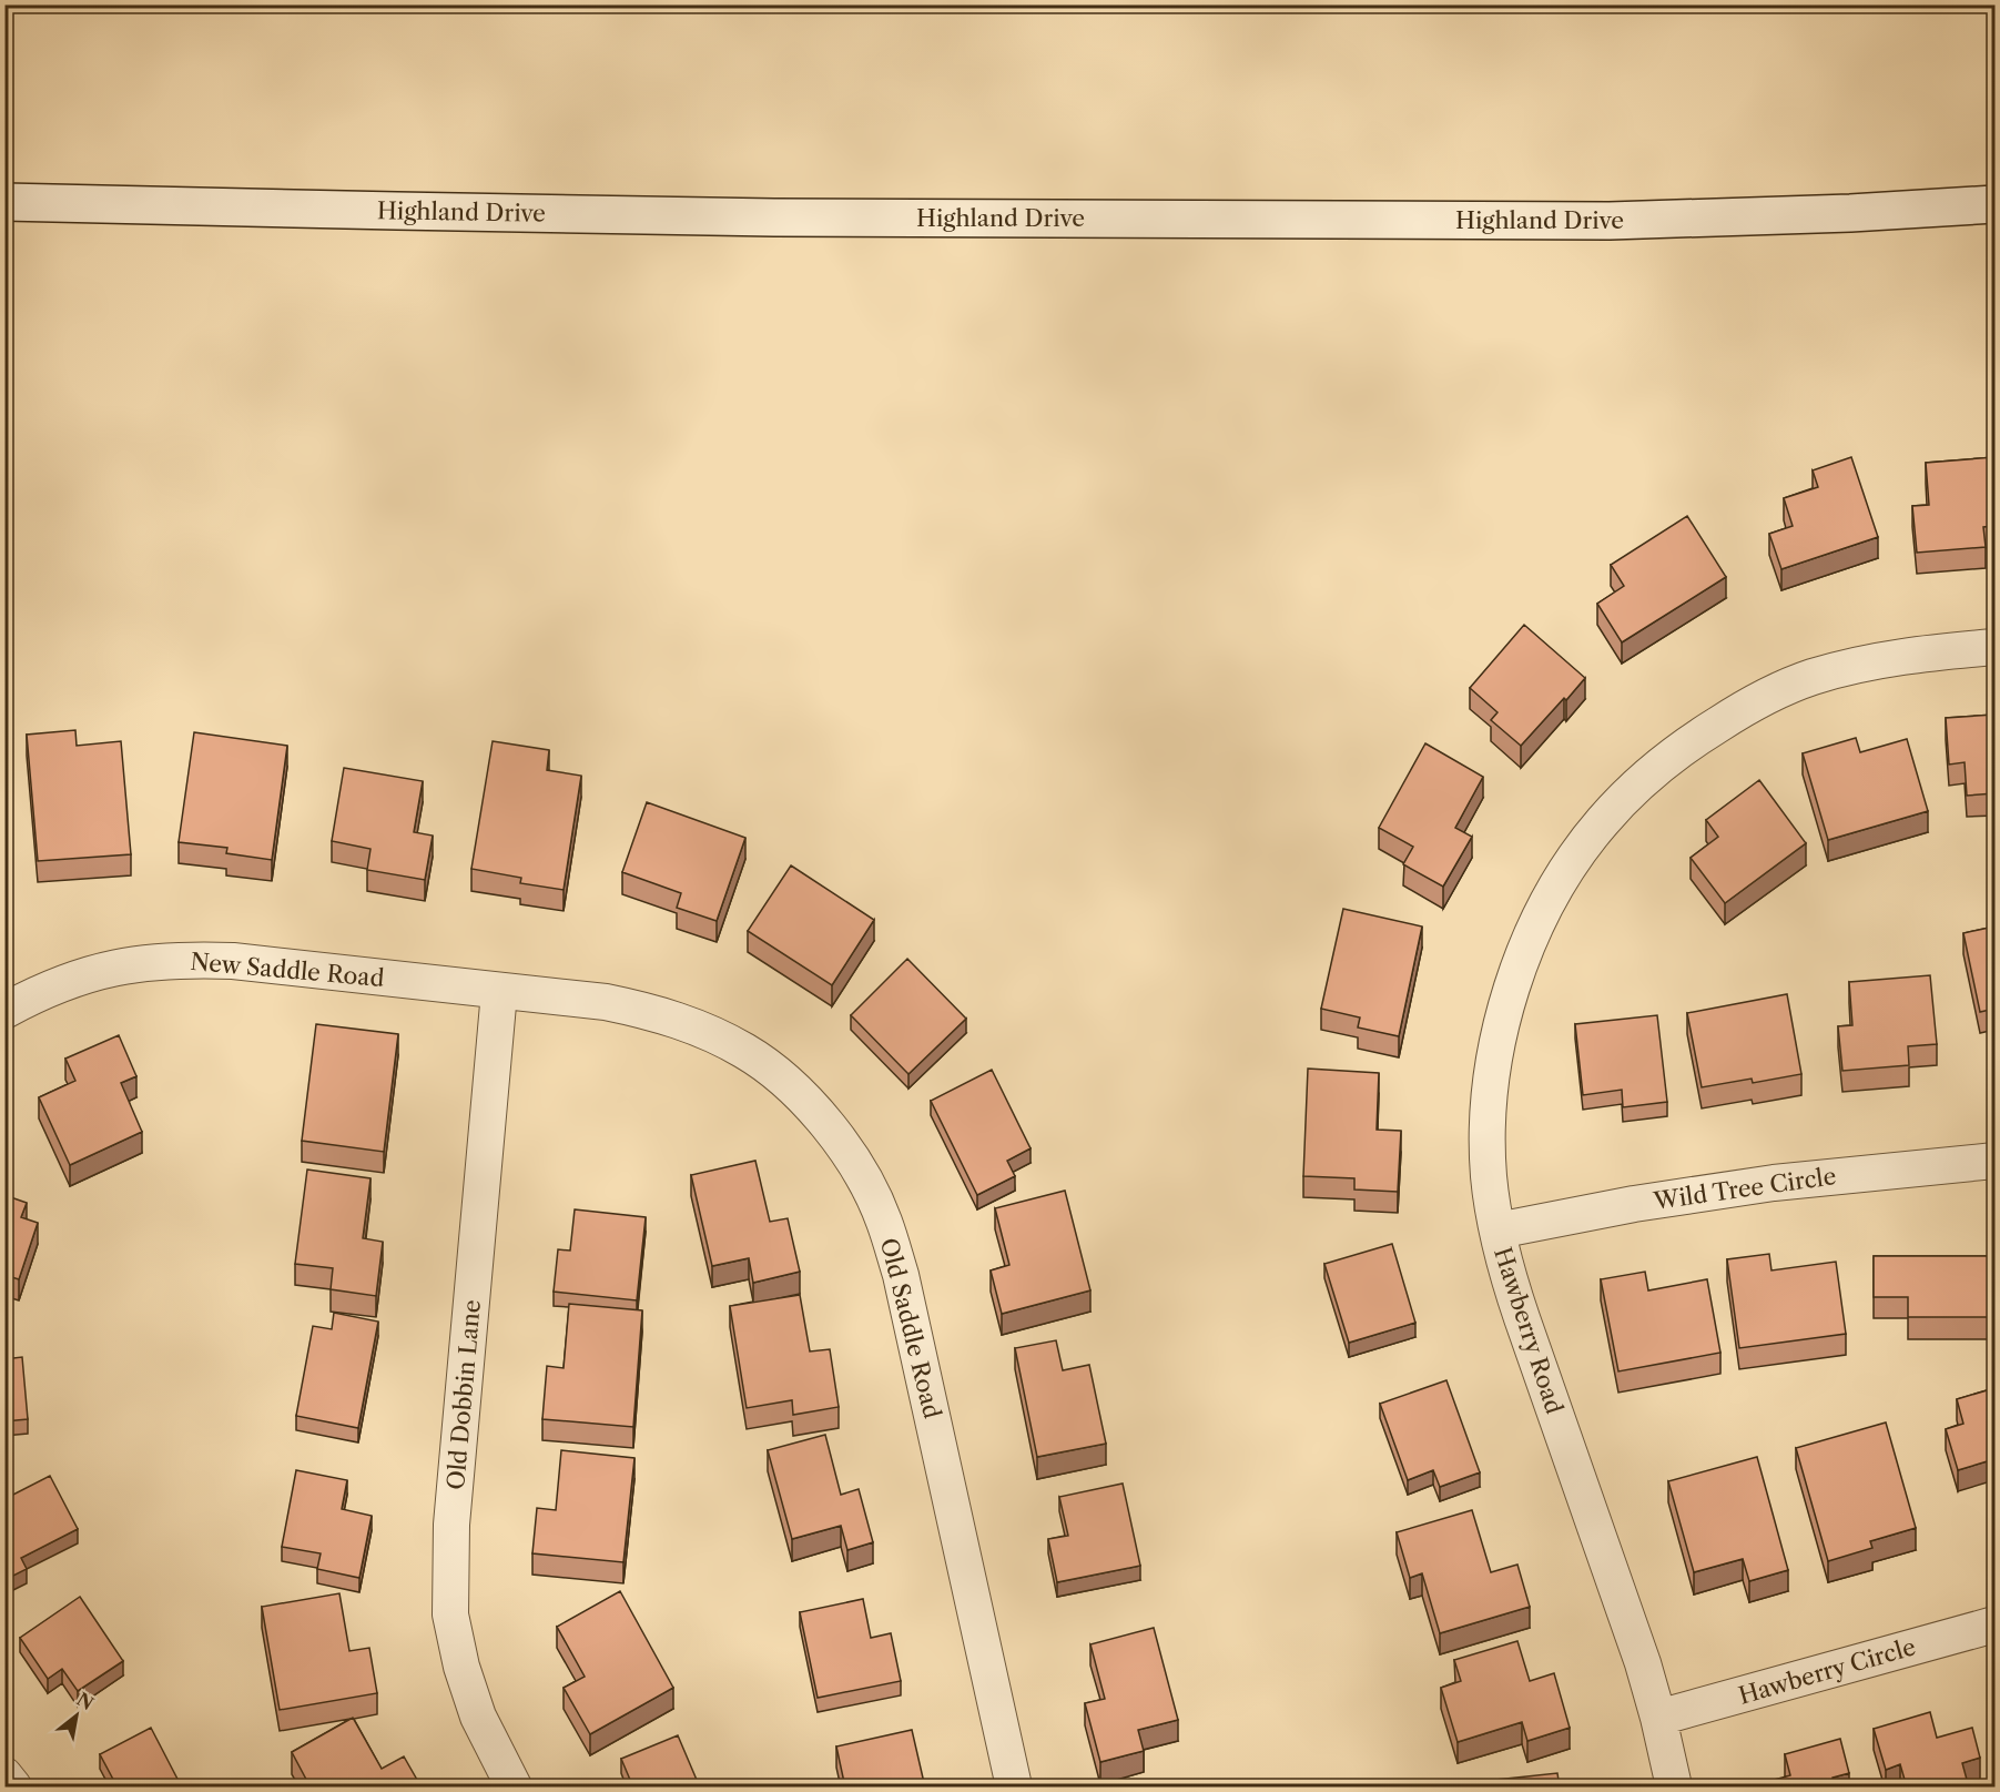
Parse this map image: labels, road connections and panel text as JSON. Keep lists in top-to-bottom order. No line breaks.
{"streets":{"main road":["Highland Drive"],"street":["New Saddle Road","Wild Tree Circle","Old Saddle Road","Hawberry Road","Old Dobbin Lane","Hawberry Circle"]},"crossings":[["New Saddle Road","Old Saddle Road"],["New Saddle Road","Old Dobbin Lane"],["Wild Tree Circle","Hawberry Road"],["Old Saddle Road","Old Dobbin Lane"],["Hawberry Road","Hawberry Circle"]],"north":"top right"}
